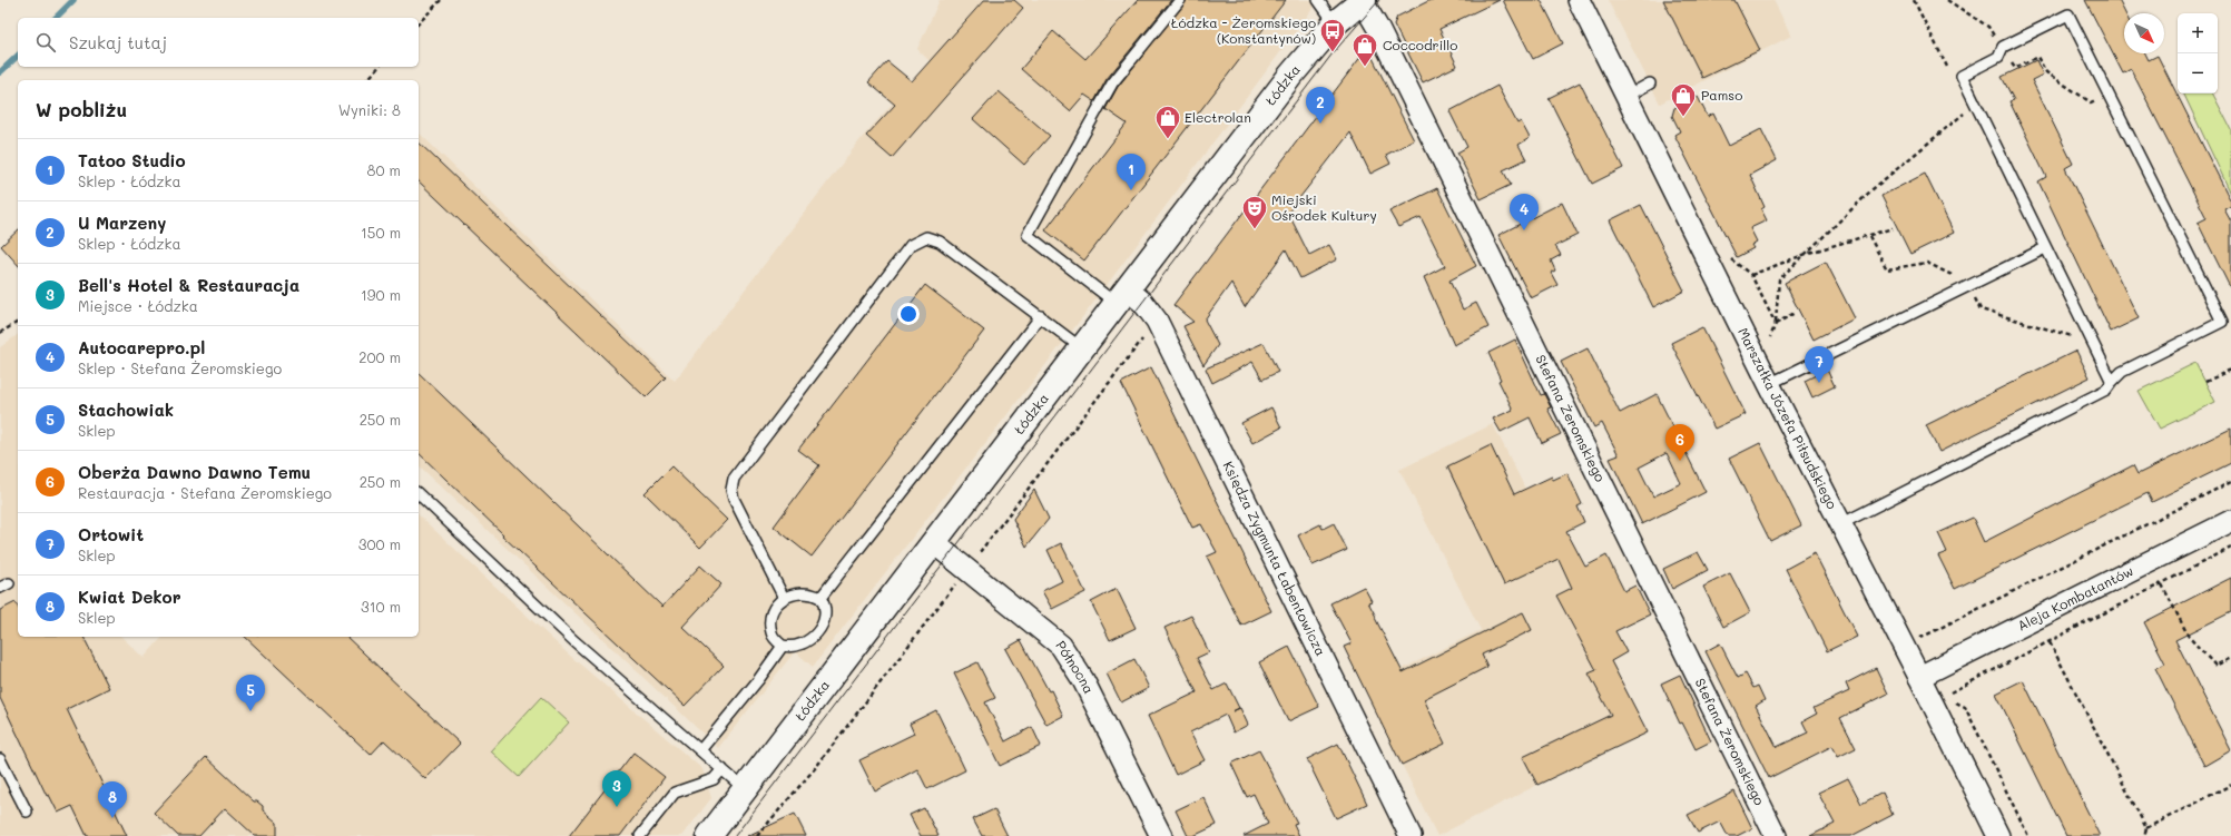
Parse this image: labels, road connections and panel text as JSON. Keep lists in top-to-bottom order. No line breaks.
{"streets":{"main road":["Łódzka"],"street":["Stefana Żeromskiego","Marszałka Józefa Piłsudskiego","Księdza Zygmunta Łabentowicza","Aleja Kombatantów","Północna"]},"crossings":[["Łódzka","Stefana Żeromskiego"],["Łódzka","Księdza Zygmunta Łabentowicza"],["Łódzka","Północna"],["Marszałka Józefa Piłsudskiego","Aleja Kombatantów"]],"places":{"bus stop":["Łódzka - Żeromskiego (Konstantynów)"],"shop":["Coccodrillo","Pamso","Electrolan"],"theatre":["Miejski Ośrodek Kultury"]},"north":"bottom right","page":{"map_buttons":["+","−"],"search":"Szukaj tutaj","heading":["W pobliżu","Wyniki: 8"],"pins":["2","1","4","7","6","5","3","8"],"list":[{"mark":"1","name":"Tatoo Studio","note":"Sklep · Łódzka","value":"80 m"},{"mark":"2","name":"U Marzeny","note":"Sklep · Łódzka","value":"150 m"},{"mark":"3","name":"Bell's Hotel & Restauracja","note":"Miejsce · Łódzka","value":"190 m"},{"mark":"4","name":"Autocarepro.pl","note":"Sklep · Stefana Żeromskiego","value":"200 m"},{"mark":"5","name":"Stachowiak","note":"Sklep","value":"250 m"},{"mark":"6","name":"Oberża Dawno Dawno Temu","note":"Restauracja · Stefana Żeromskiego","value":"250 m"},{"mark":"7","name":"Ortowit","note":"Sklep","value":"300 m"},{"mark":"8","name":"Kwiat Dekor","note":"Sklep","value":"310 m"}]}}
